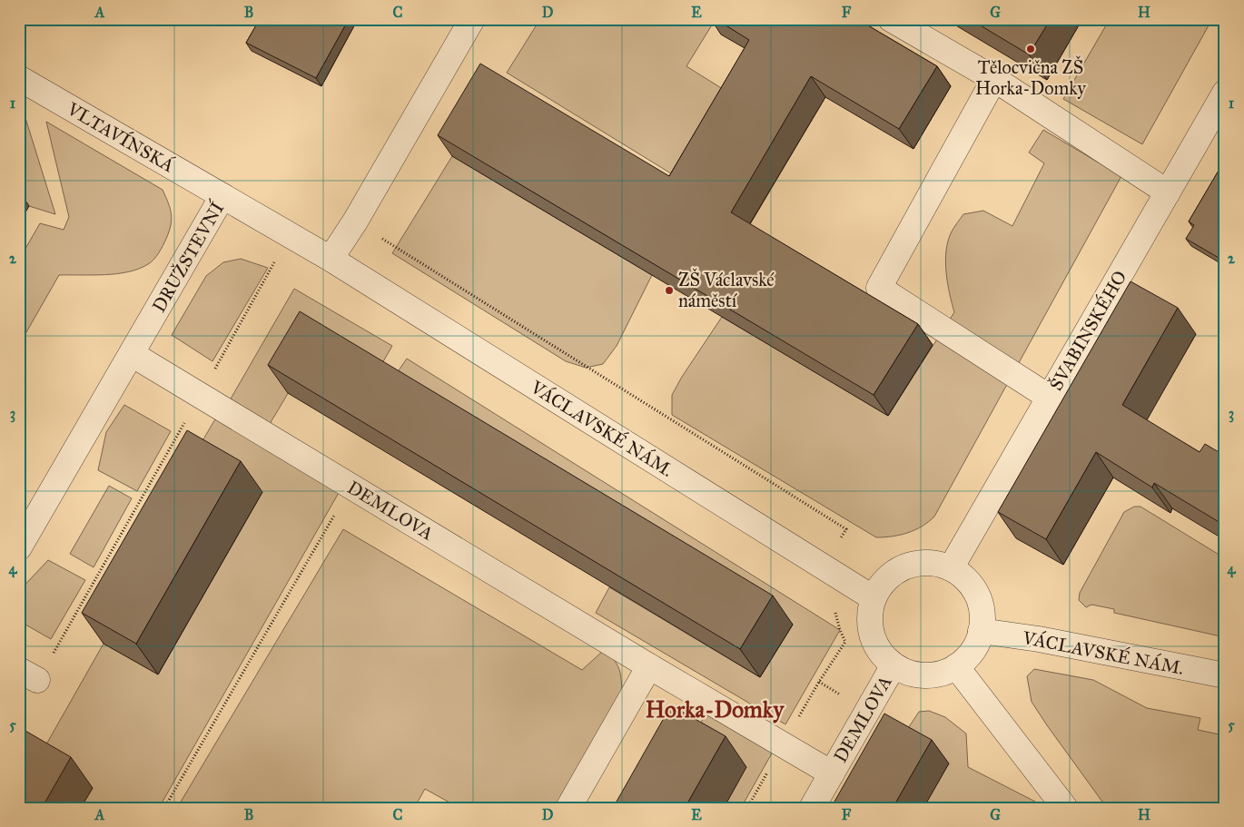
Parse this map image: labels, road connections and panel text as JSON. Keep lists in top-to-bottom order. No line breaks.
{"streets":{"street":["VLTAVÍNSKÁ","DRUŽSTEVNÍ","ŠVABINSKÉHO","VÁCLAVSKÉ NÁM.","DEMLOVA"]},"crossings":[["VLTAVÍNSKÁ","DRUŽSTEVNÍ"],["DRUŽSTEVNÍ","VÁCLAVSKÉ NÁM."],["DRUŽSTEVNÍ","DEMLOVA"],["ŠVABINSKÉHO","VÁCLAVSKÉ NÁM."],["ŠVABINSKÉHO","DEMLOVA"],["VÁCLAVSKÉ NÁM.","DEMLOVA"]],"districts":["Horka-Domky"],"places":["Tělocvična ZŠ Horka-Domky","ZŠ Václavské náměstí"],"grid":{"columns":["A","B","C","D","E","F","G","H"],"rows":["1","2","3","4","5"]}}
